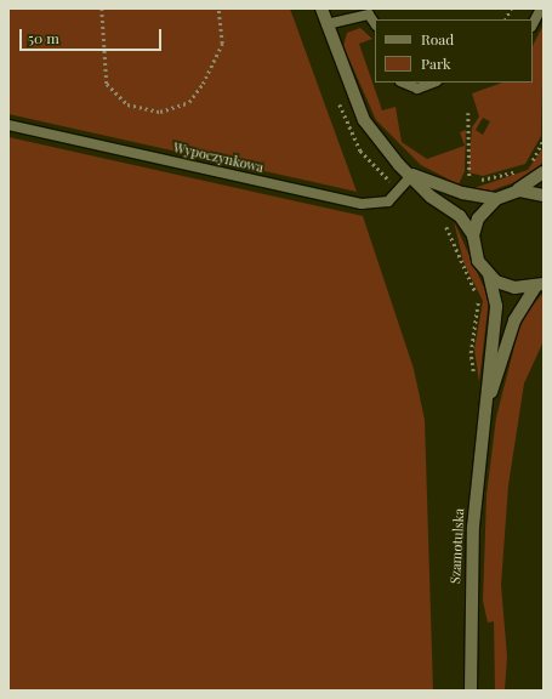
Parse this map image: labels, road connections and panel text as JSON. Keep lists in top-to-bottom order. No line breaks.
{"streets":{"street":["Szamotulska"],"lane":["Wypoczynkowa"]},"legend":["Road","Park"],"scale_bar":"50 m"}
